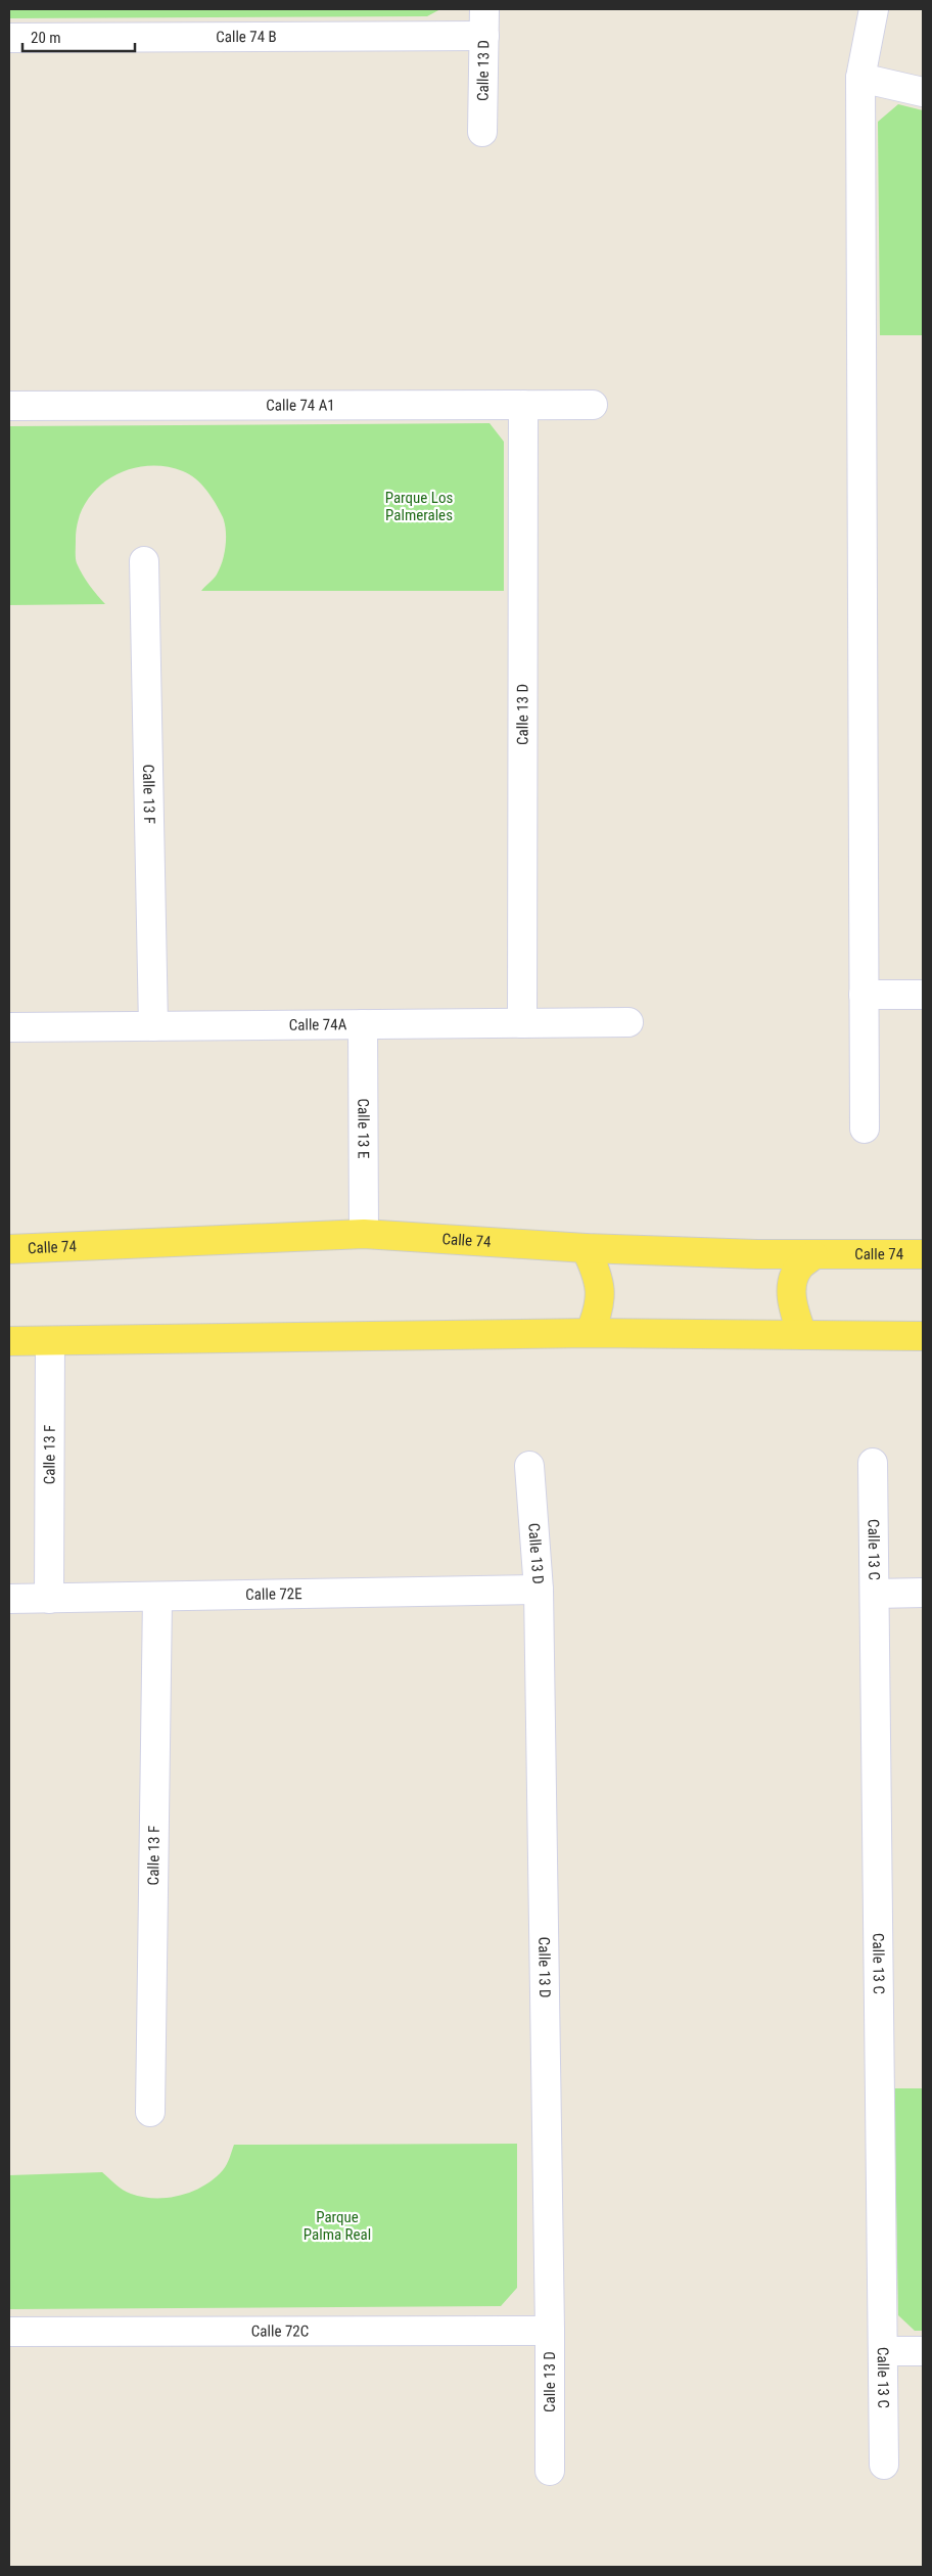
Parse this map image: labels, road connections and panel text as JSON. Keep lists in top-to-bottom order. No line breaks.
{"streets":{"main road":["Calle 74"],"street":["Calle 74 B","Calle 13 D","Calle 74 A1","Calle 13 F","Calle 74A","Calle 13 E","Calle 13 C","Calle 72E","Calle 72C"]},"crossings":[["Calle 74 B","Calle 13 D"],["Calle 13 D","Calle 74 A1"],["Calle 13 D","Calle 74A"],["Calle 13 D","Calle 72E"],["Calle 13 D","Calle 72C"],["Calle 13 F","Calle 74A"],["Calle 13 F","Calle 72E"],["Calle 74A","Calle 13 E"],["Calle 13 E","Calle 74"]],"parks":["Parque Los Palmerales","Parque Palma Real"],"scale_bar":"20 m"}
